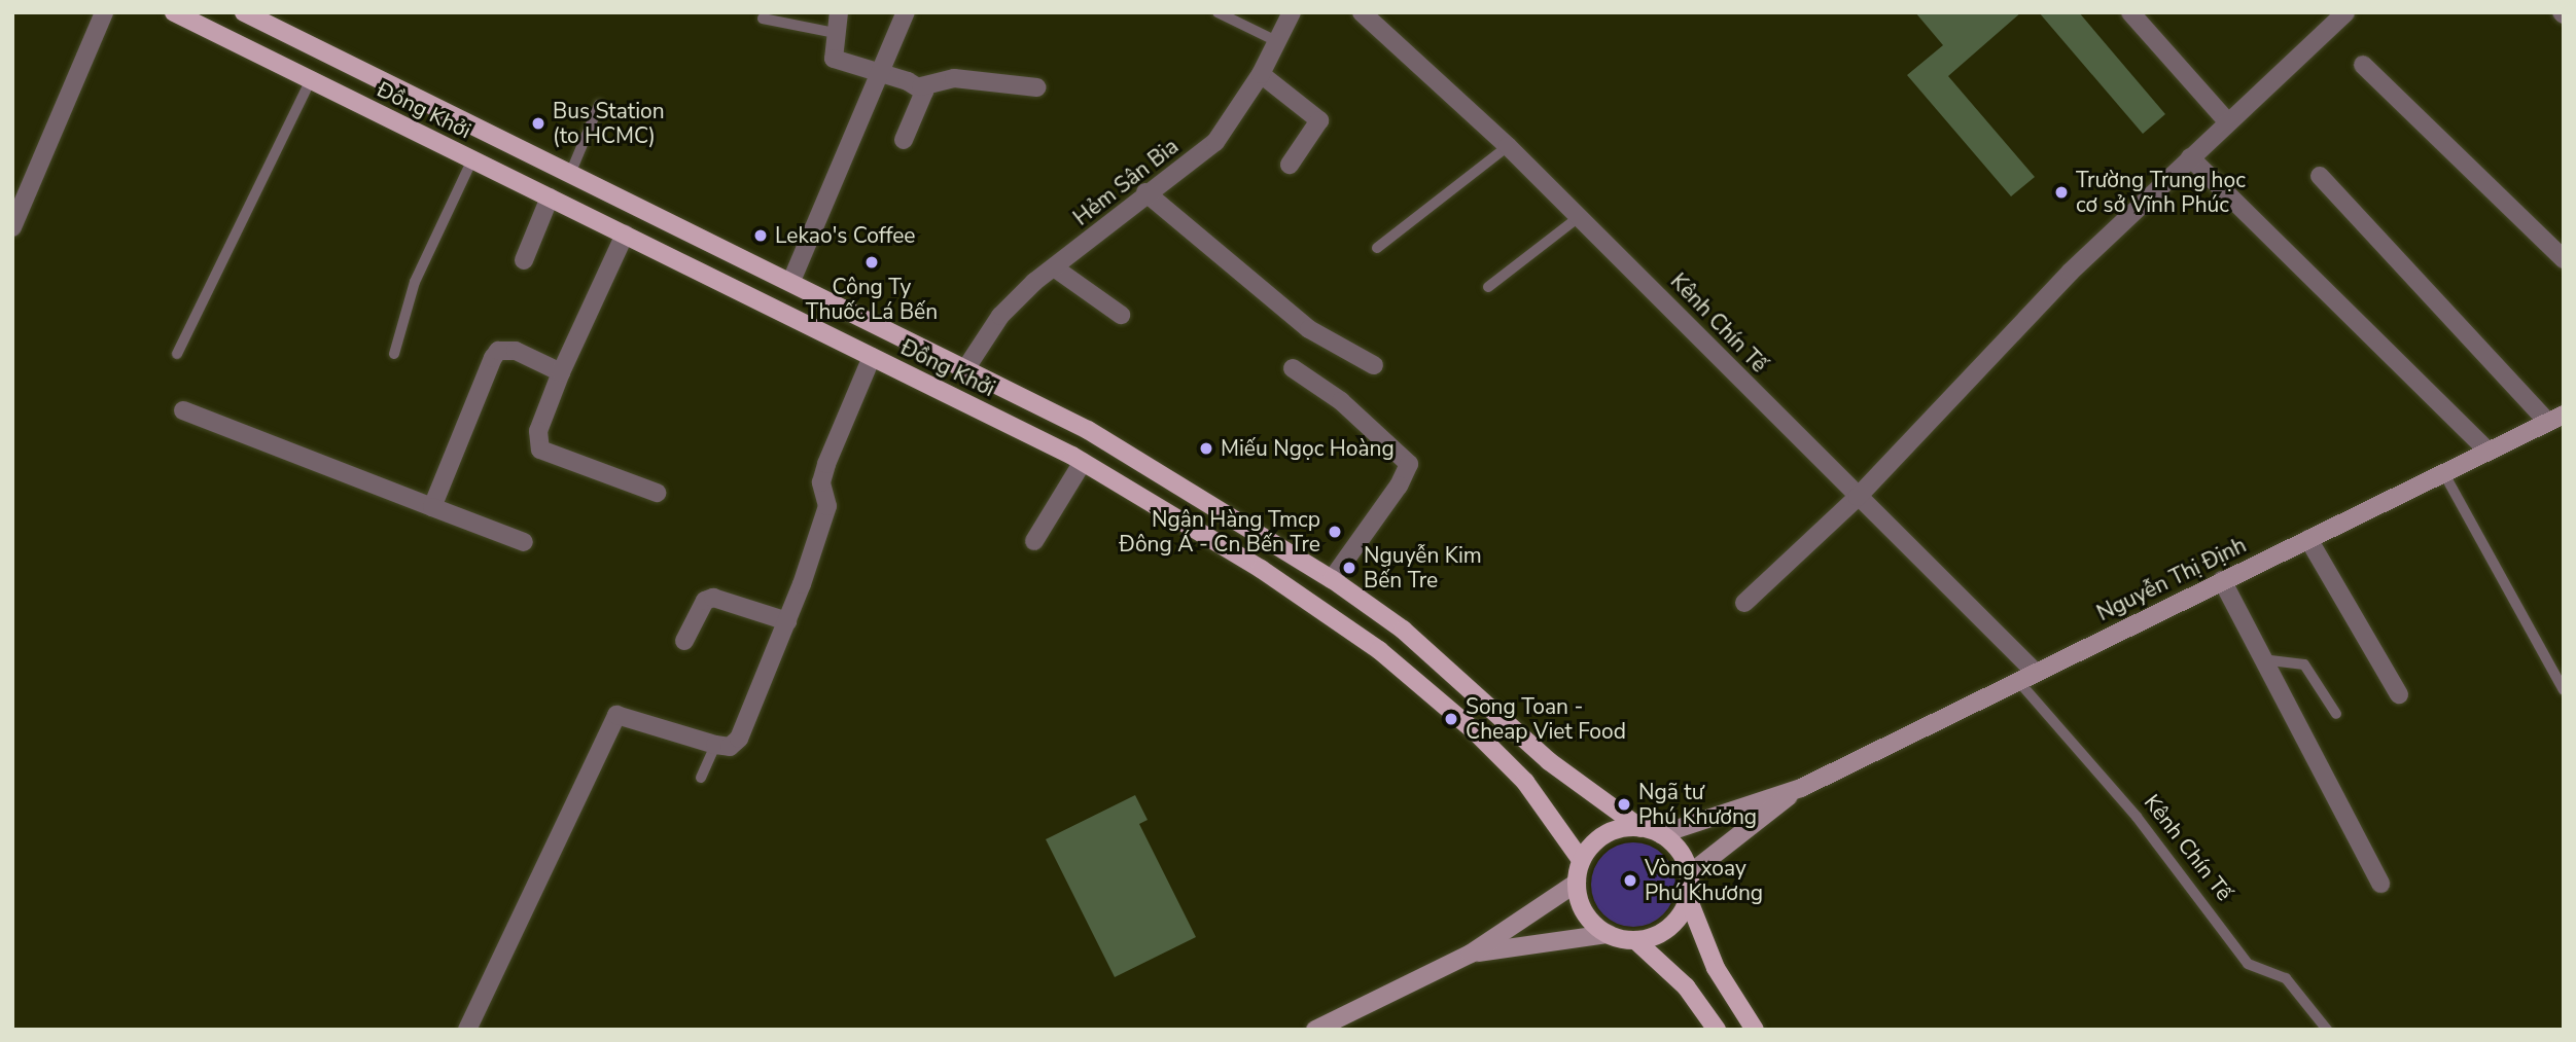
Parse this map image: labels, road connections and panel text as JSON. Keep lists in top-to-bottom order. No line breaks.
{"streets":{"main road":["Đồng Khởi","Nguyễn Thị Định"],"street":["Hẻm Sân Bia","Kênh Chín Tế"]},"crossings":[["Đồng Khởi","Hẻm Sân Bia"],["Đồng Khởi","Nguyễn Thị Định"],["Kênh Chín Tế","Nguyễn Thị Định"]],"places":["Bus Station (to HCMC)","Trường Trung học cơ sở Vĩnh Phúc","Lekao's Coffee","Công Ty Thuốc Lá Bến","Miếu Ngọc Hoàng","Ngân Hàng Tmcp Đông Á - Cn Bến Tre","Nguyễn Kim Bến Tre","Song Toan - Cheap Viet Food","Ngã tư Phú Khương","Vòng xoay Phú Khương"]}
